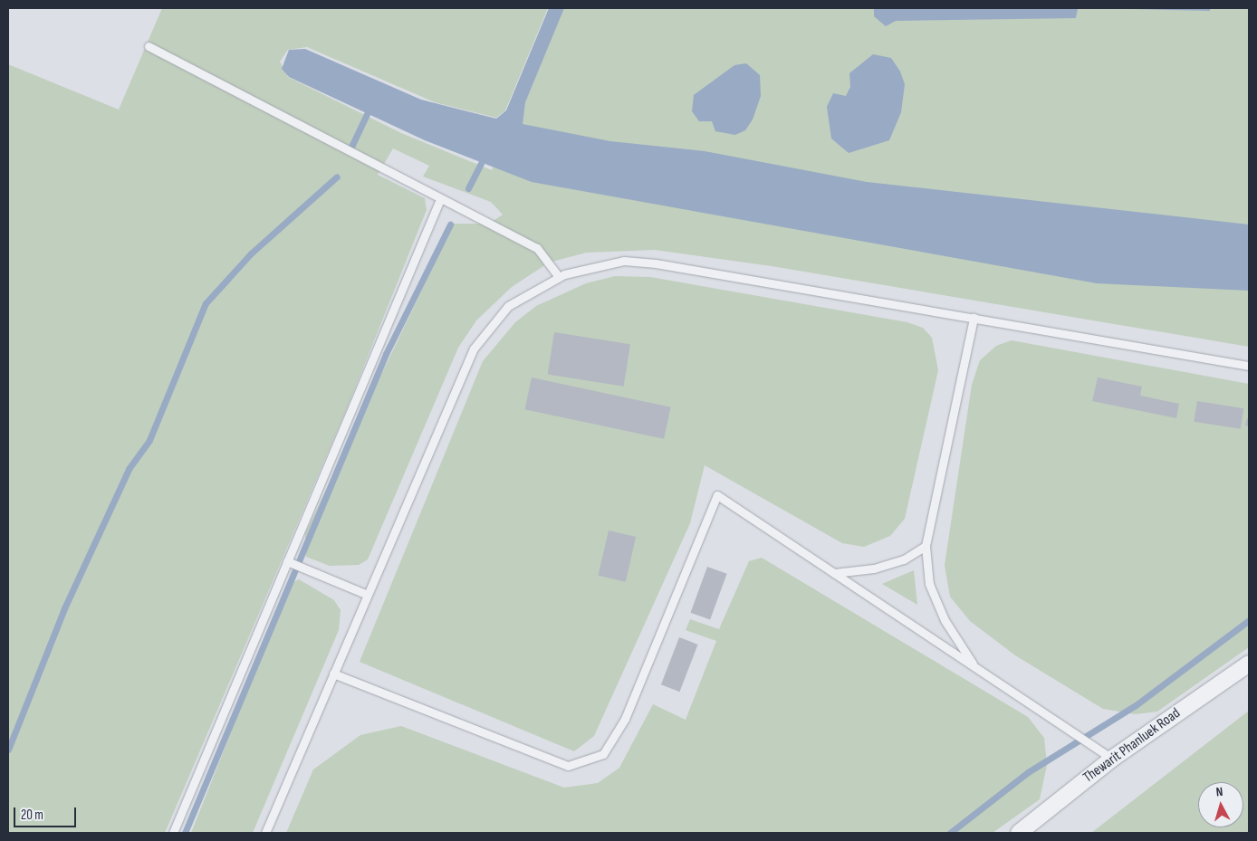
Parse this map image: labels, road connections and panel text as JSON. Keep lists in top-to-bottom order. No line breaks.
{"streets":{"street":["Thewarit Phanluek Road"]},"scale_bar":"20 m","north":"top"}
